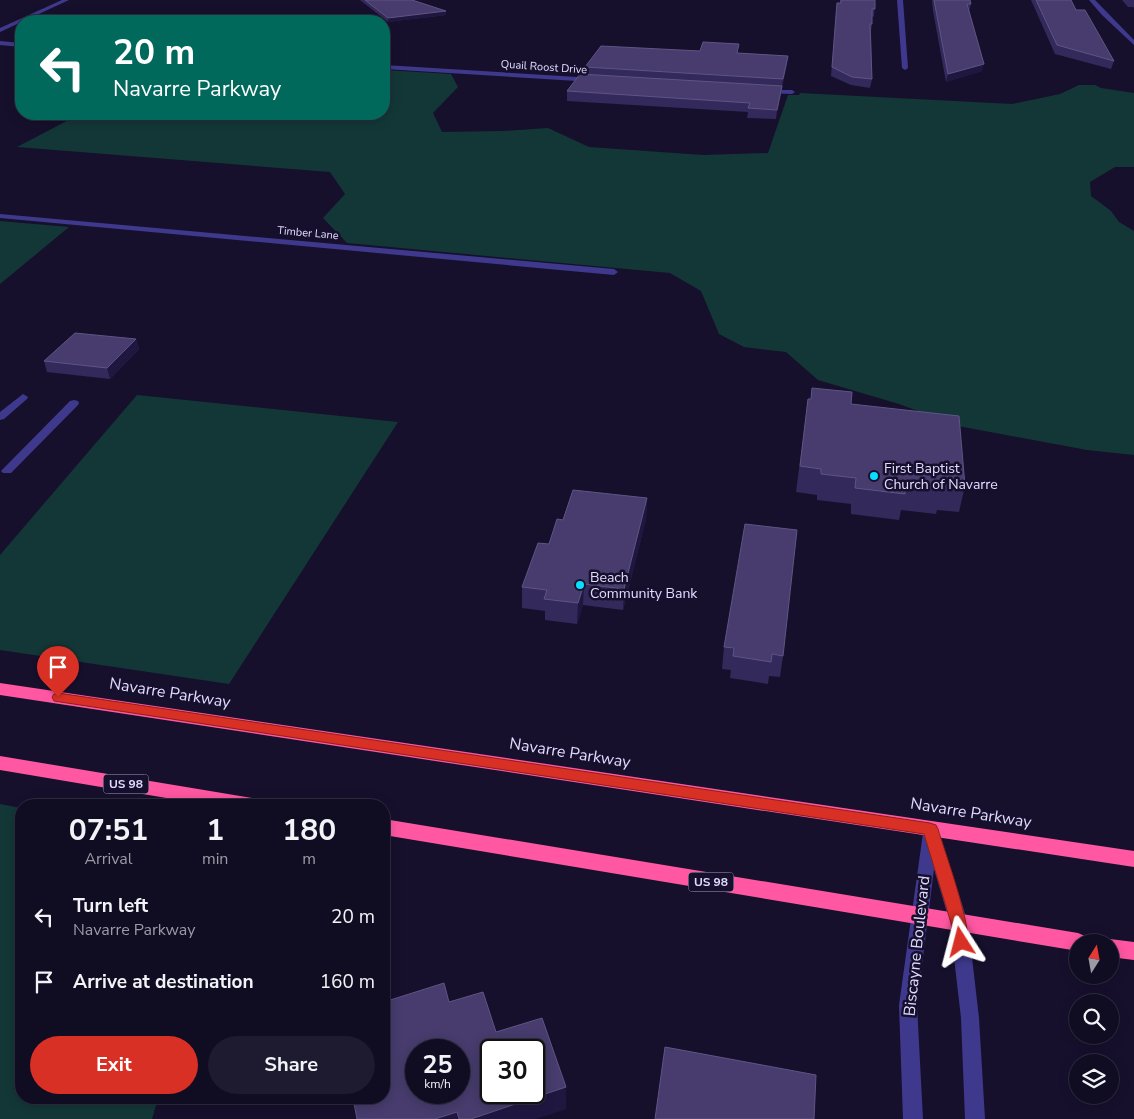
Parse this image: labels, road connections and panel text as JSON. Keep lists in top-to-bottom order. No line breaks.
{"streets":{"highway":["Navarre Parkway","US 98"],"street":["Quail Roost Drive","Timber Lane","Biscayne Boulevard"]},"crossings":[["Navarre Parkway","Biscayne Boulevard"],["US 98","Biscayne Boulevard"]],"places":["First Baptist Church of Navarre","Beach Community Bank"],"north":"top","page":{"turn":["20 m","Navarre Parkway"],"eta":["07:51","Arrival","1","min","180","m"],"list":[{"name":"Turn left","note":"Navarre Parkway","value":"20 m"},{"name":"Arrive at destination","value":"160 m"}],"buttons":["Exit","Share"],"speed":"25 km/h","limit":"30"}}
